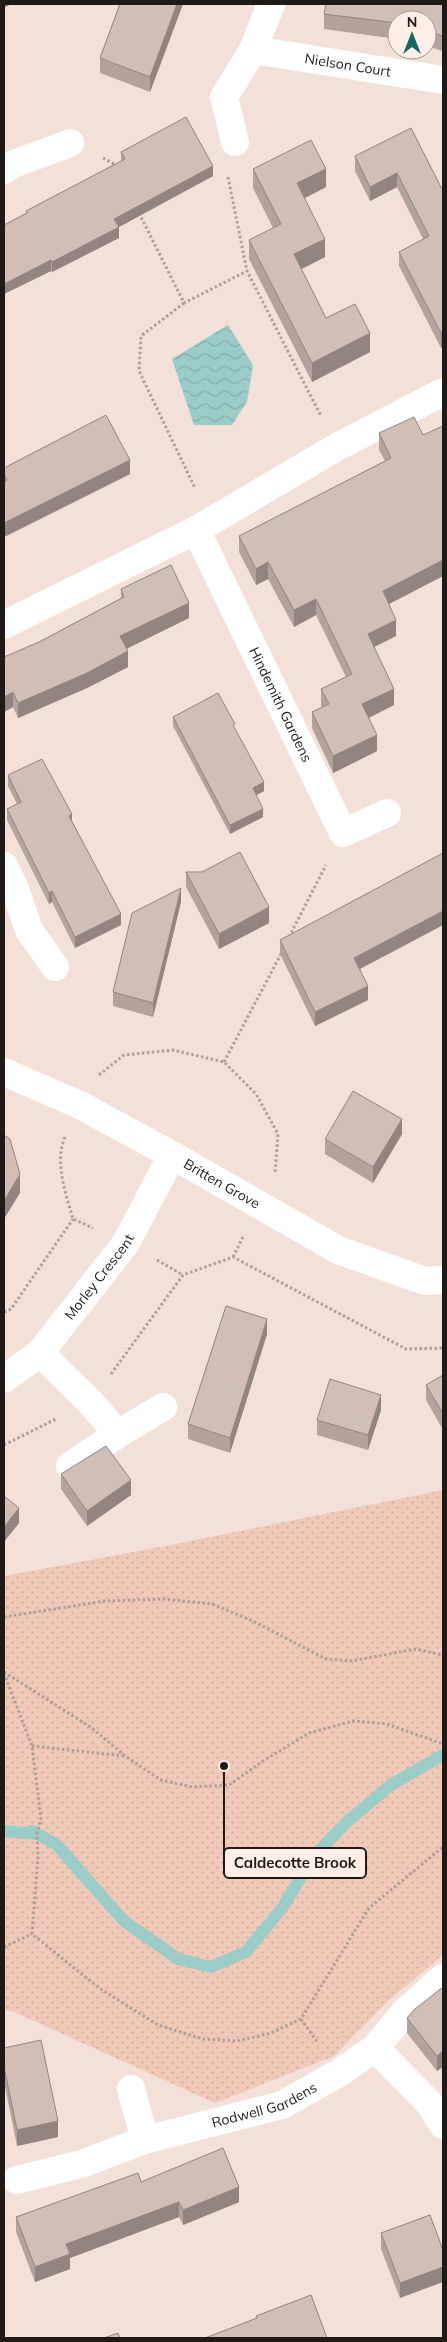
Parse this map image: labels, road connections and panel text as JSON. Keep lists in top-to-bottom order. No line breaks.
{"streets":{"street":["Nielson Court","Hindemith Gardens","Britten Grove","Morley Crescent","Rodwell Gardens"]},"crossings":[["Britten Grove","Morley Crescent"]],"places":["Caldecotte Brook"],"north":"top"}
